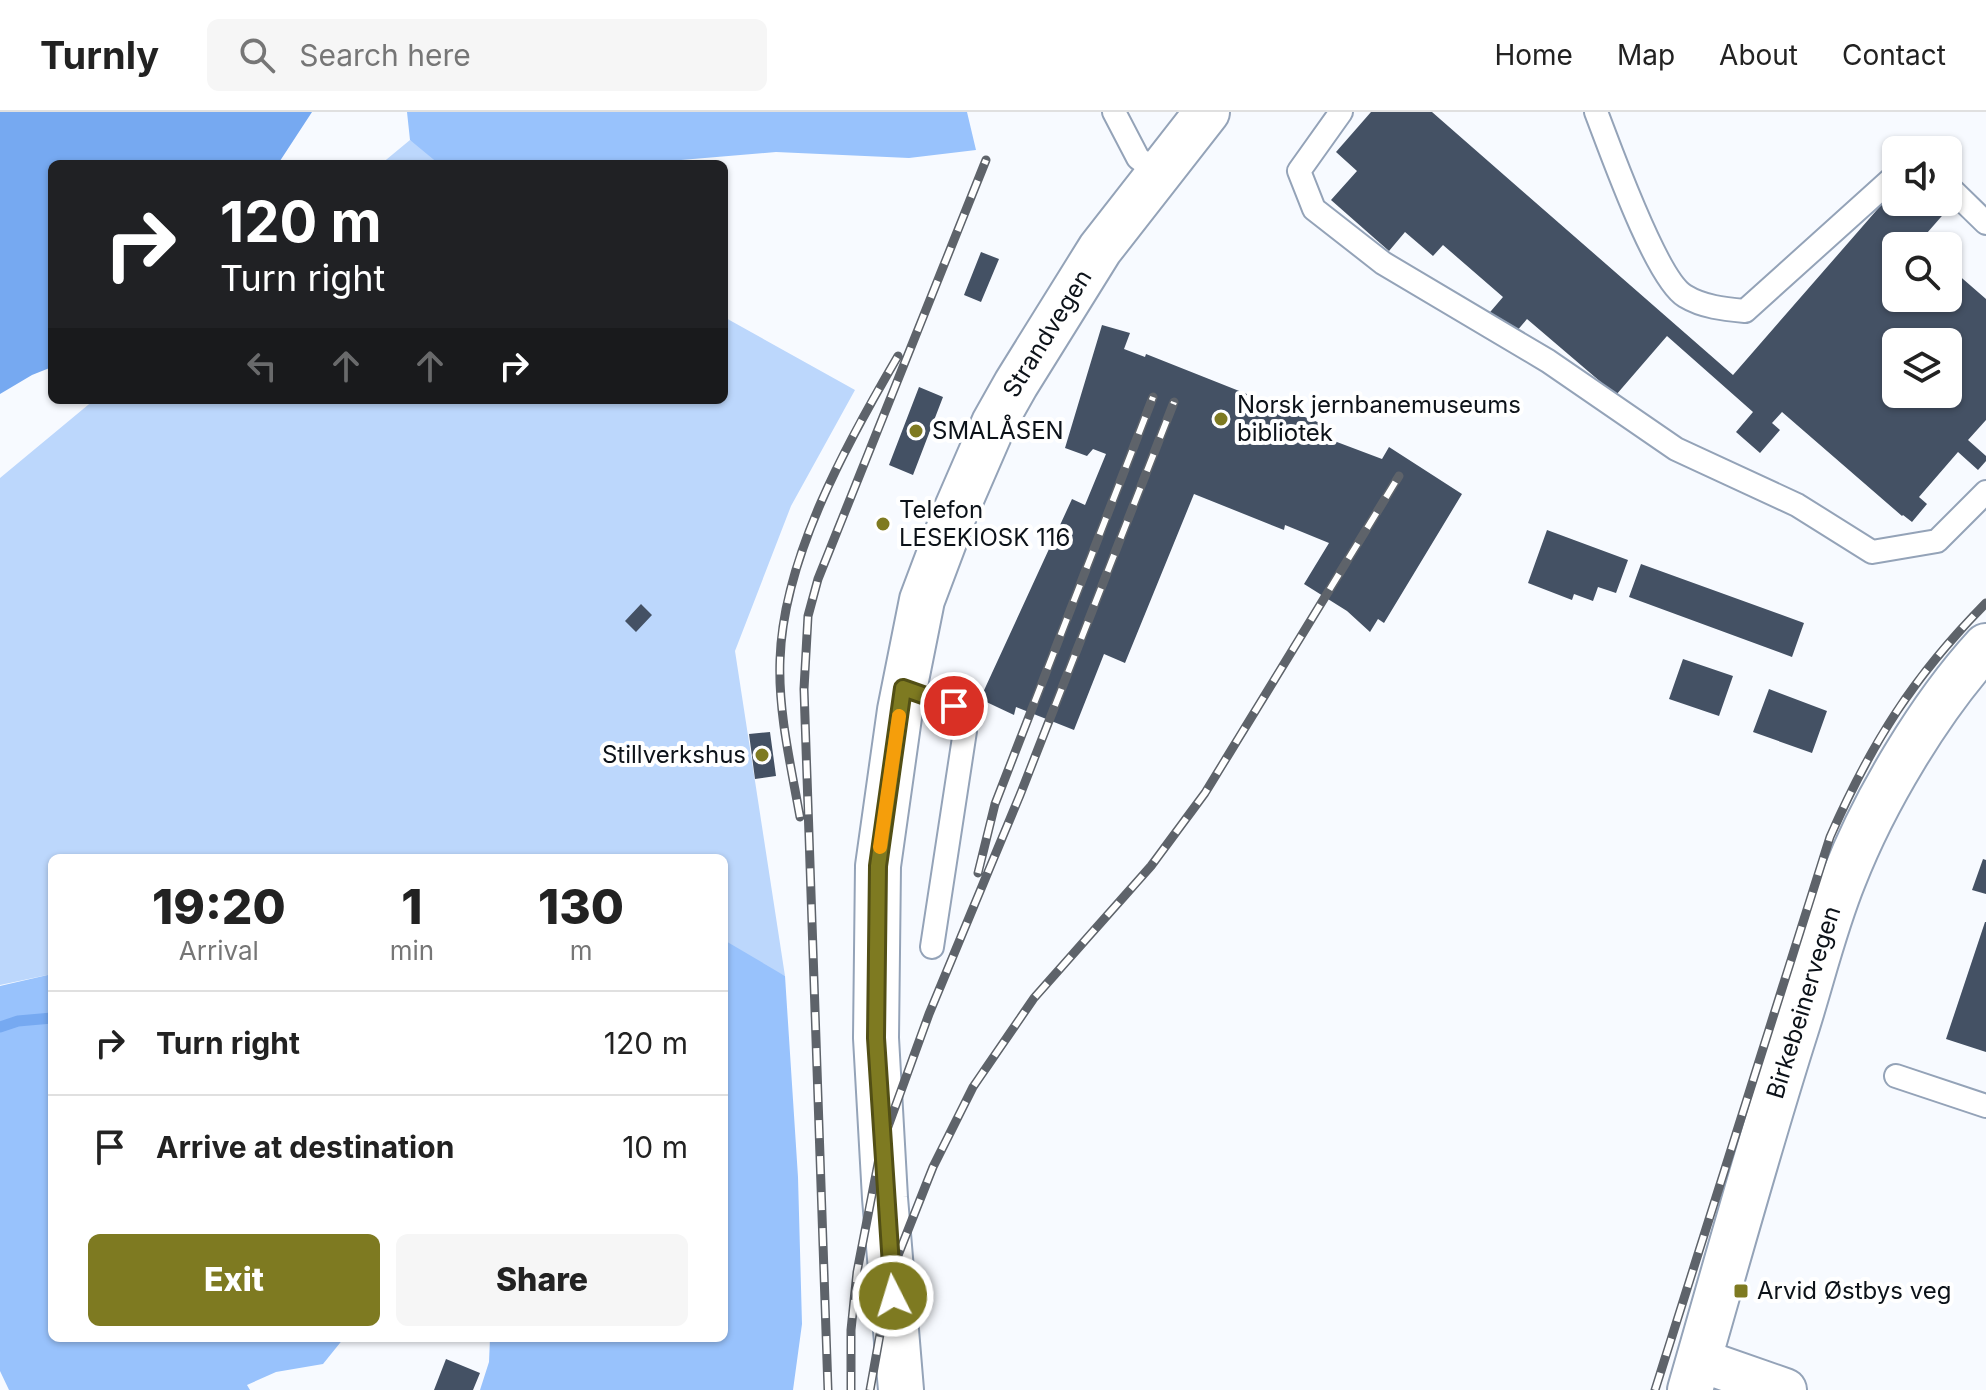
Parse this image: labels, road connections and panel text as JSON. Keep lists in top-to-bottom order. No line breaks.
{"streets":{"main road":["Strandvegen","Birkebeinervegen"]},"places":{"other":["Norsk jernbanemuseums bibliotek","SMALÅSEN","Telefon LESEKIOSK 116","Stillverkshus"],"transit":["Arvid Østbys veg"]},"page":{"header":"Turnly","search":"Search here","nav":["Home","Map","About","Contact"],"turn":["120 m","Turn right"],"eta":["19:20","Arrival","1","min","130","m"],"list":[{"name":"Turn right","value":"120 m"},{"name":"Arrive at destination","value":"10 m"}],"buttons":["Exit","Share"]}}
